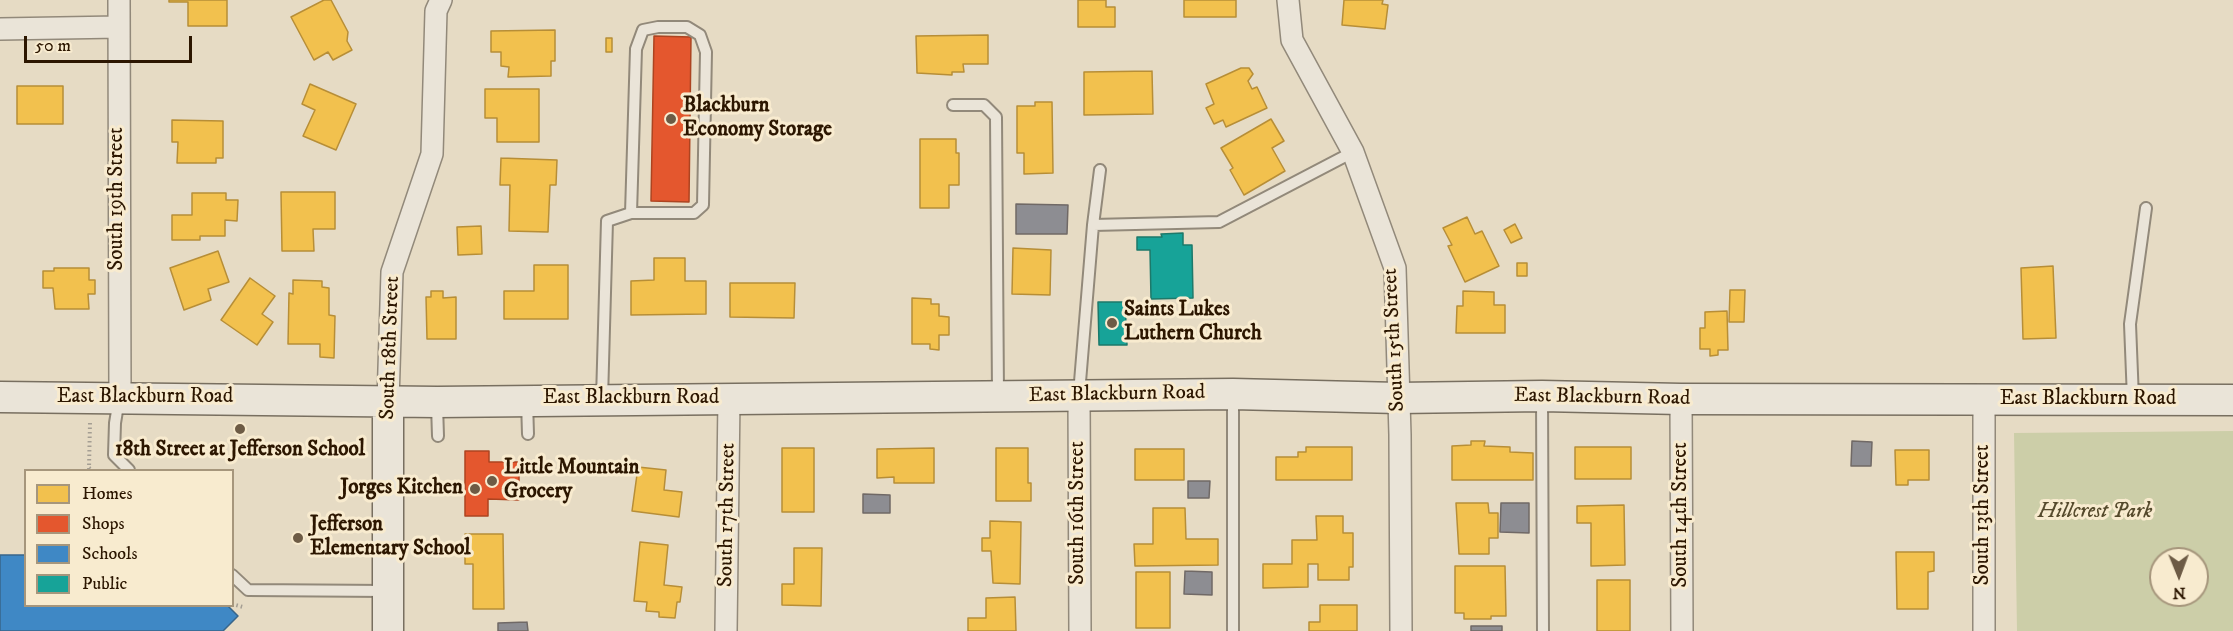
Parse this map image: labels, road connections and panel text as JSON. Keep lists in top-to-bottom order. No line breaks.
{"streets":{"street":["South 19th Street","South 15th Street","South 18th Street","East Blackburn Road","South 16th Street","South 17th Street","South 14th Street","South 13th Street"]},"crossings":[["South 19th Street","East Blackburn Road"],["South 15th Street","East Blackburn Road"],["South 18th Street","East Blackburn Road"],["East Blackburn Road","South 16th Street"],["East Blackburn Road","South 17th Street"],["East Blackburn Road","South 14th Street"],["East Blackburn Road","South 13th Street"]],"parks":["Hillcrest Park"],"places":["Blackburn Economy Storage","Saints Lukes Luthern Church","18th Street at Jefferson School","Little Mountain Grocery","Jorges Kitchen","Jefferson Elementary School"],"legend":["Homes","Shops","Schools","Public"],"scale_bar":"50 m","north":"bottom"}
